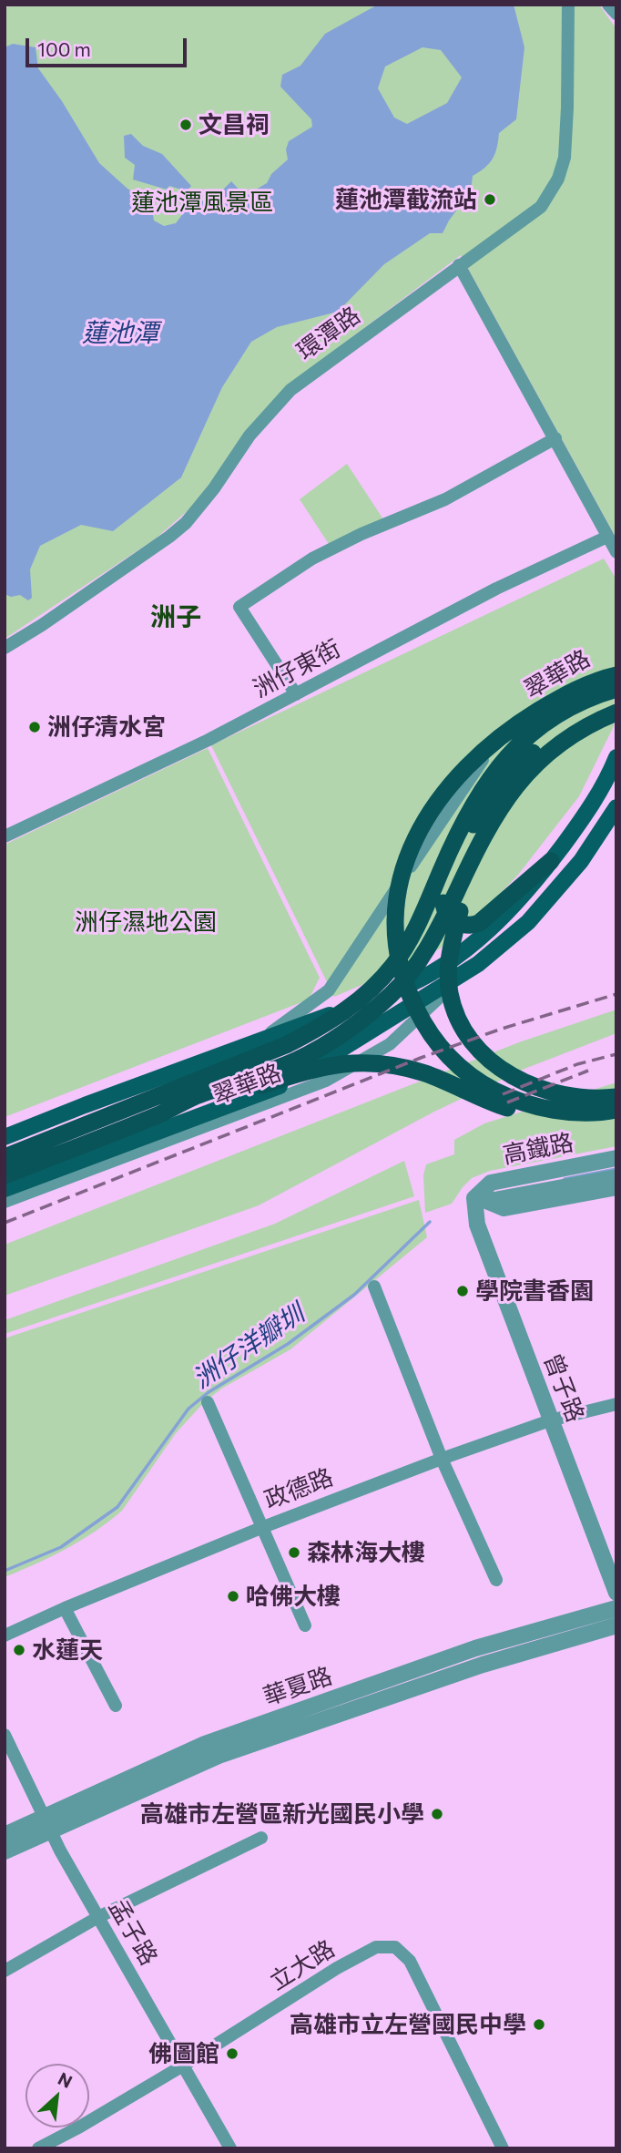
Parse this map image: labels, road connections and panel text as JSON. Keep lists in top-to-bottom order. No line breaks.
{"streets":{"main road":["翠華路"],"street":["環潭路","洲仔東街","高鐵路","曾子路","政德路","華夏路","孟子路","立大路"]},"crossings":[["高鐵路","曾子路"],["曾子路","政德路"],["華夏路","孟子路"],["孟子路","立大路"]],"districts":["洲子"],"water":["蓮池潭","洲仔洋瓣圳"],"parks":["蓮池潭風景區","洲仔濕地公園"],"places":["文昌祠","蓮池潭截流站","洲仔清水宮","學院書香園","森林海大樓","哈佛大樓","水蓮天","高雄市左營區新光國民小學","高雄市立左營國民中學","佛圖館"],"scale_bar":"100 m","north":"top right"}
